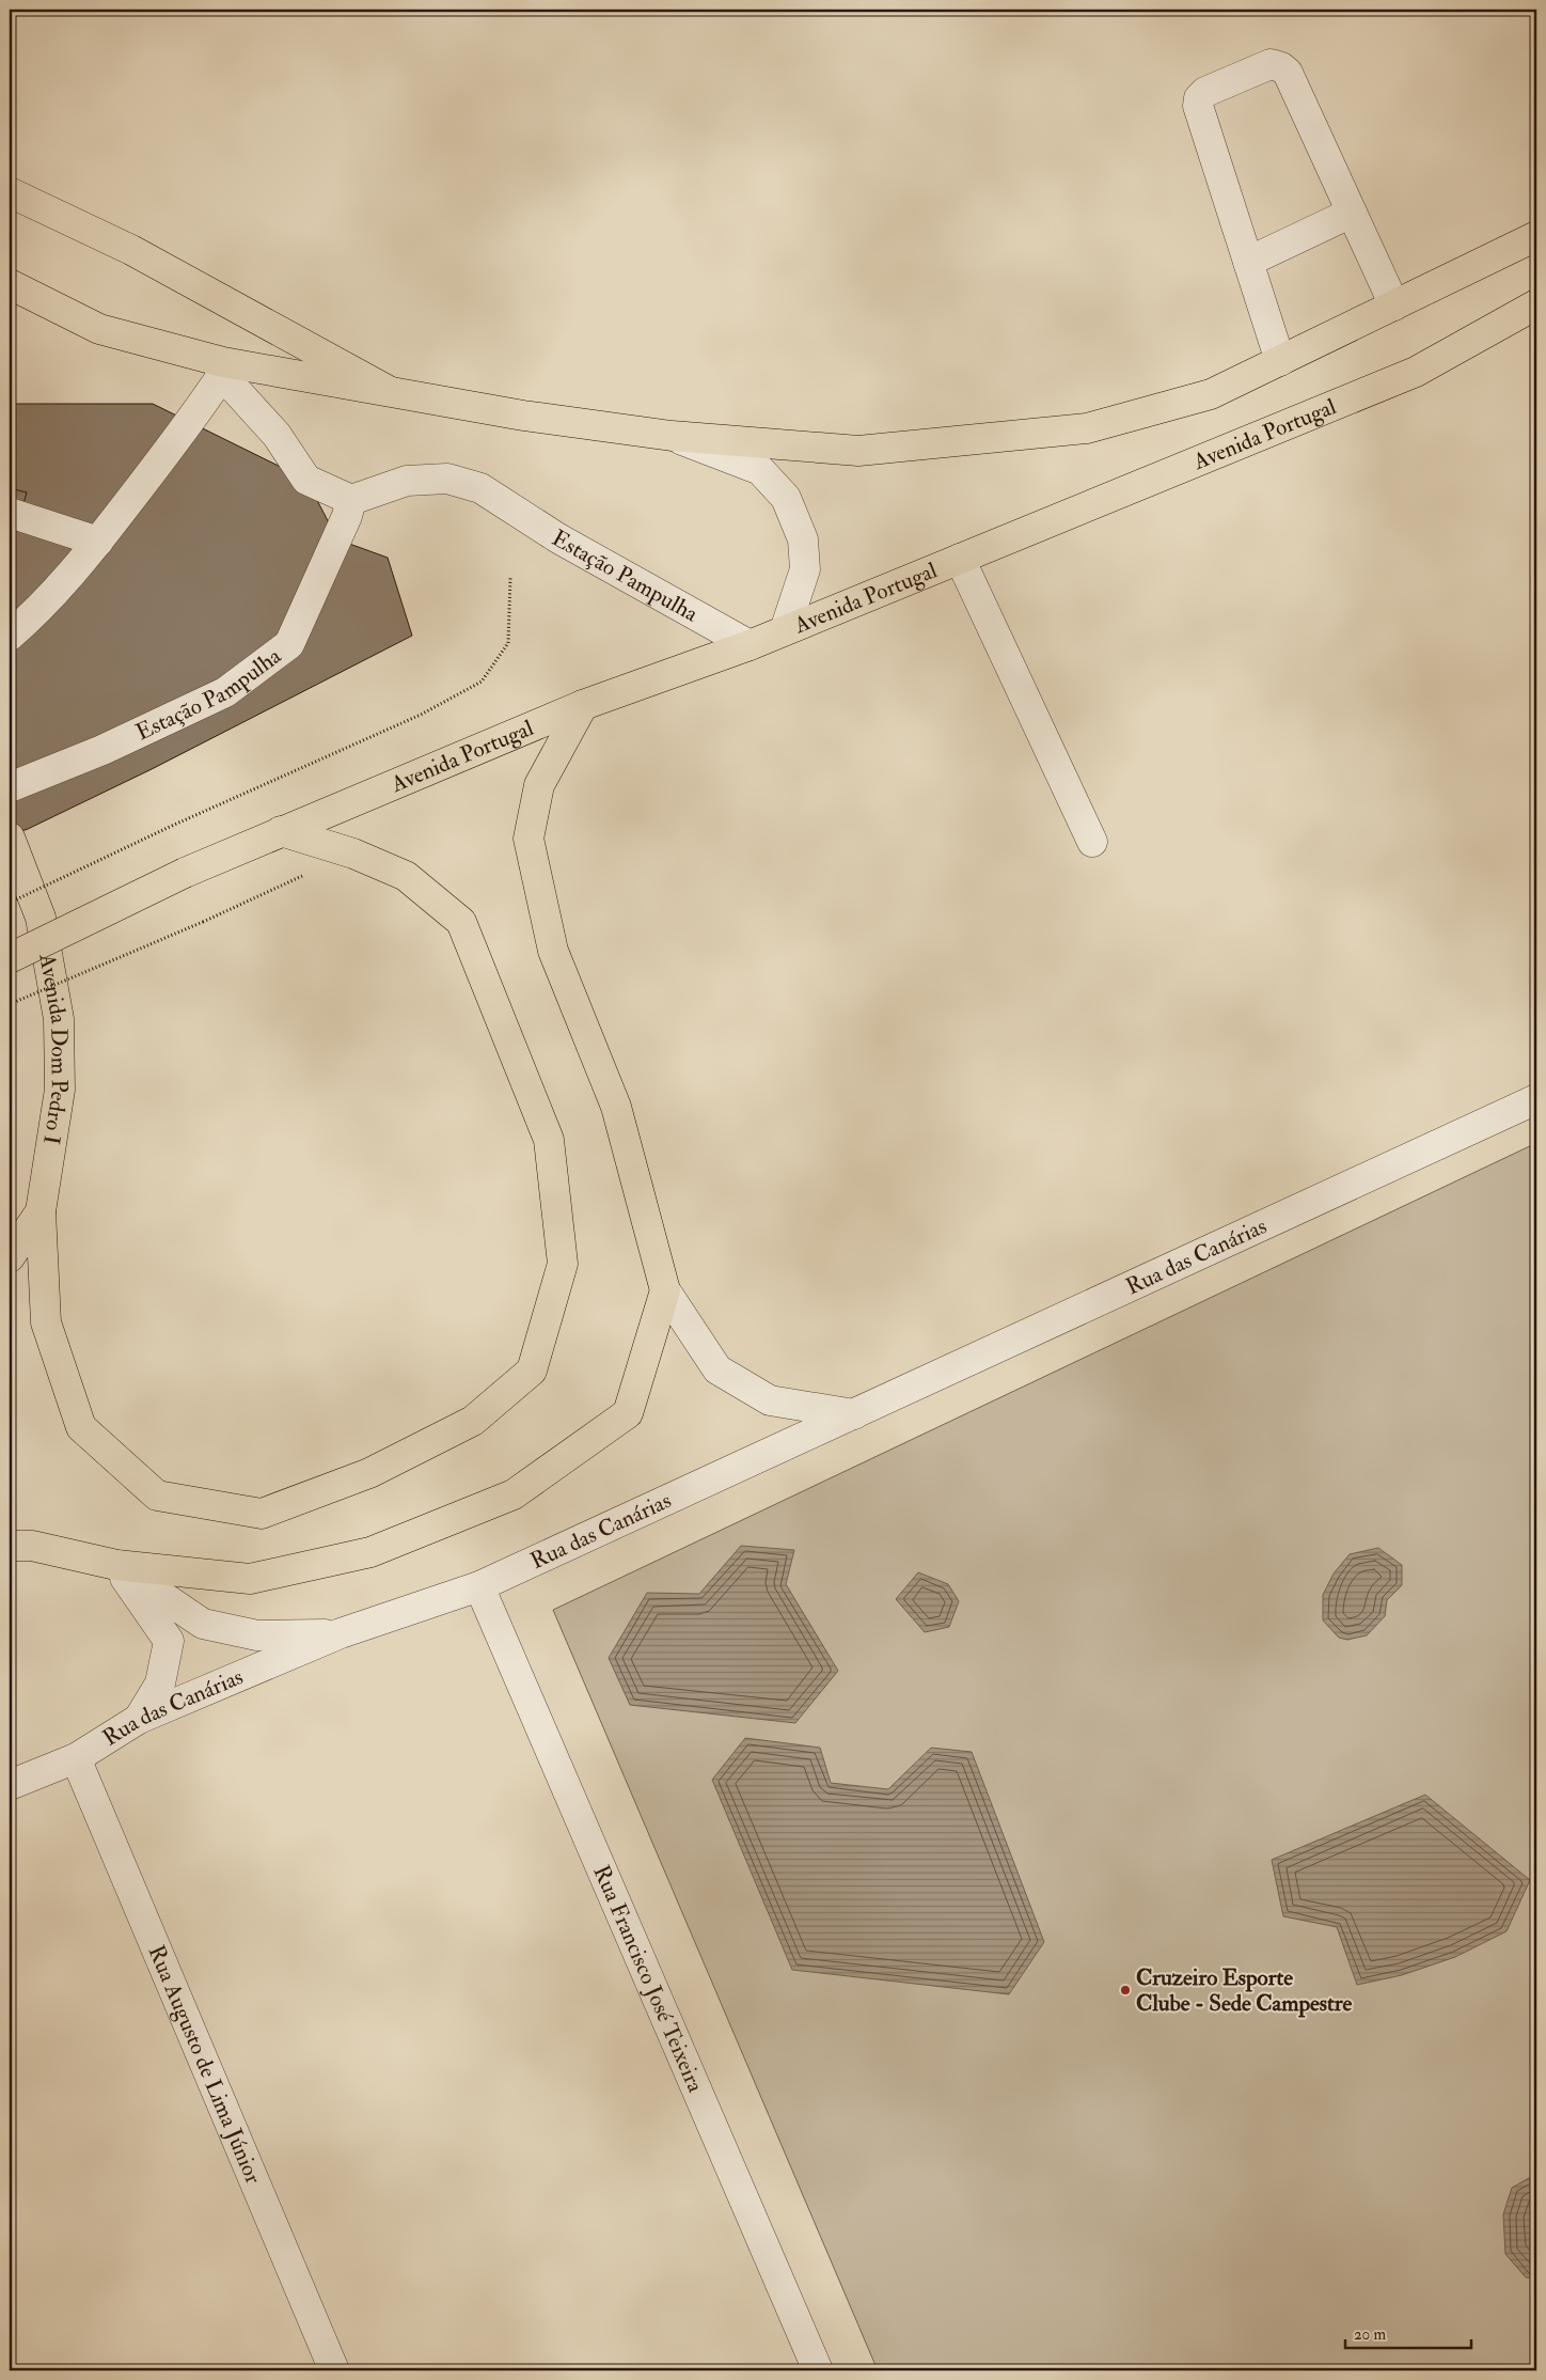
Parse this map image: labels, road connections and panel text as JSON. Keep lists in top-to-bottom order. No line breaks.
{"streets":{"main road":["Avenida Portugal","Avenida Dom Pedro I"],"street":["Estação Pampulha","Rua das Canárias","Rua Francisco José Teixeira","Rua Augusto de Lima Júnior"]},"crossings":[["Avenida Portugal","Estação Pampulha"],["Rua das Canárias","Rua Francisco José Teixeira"],["Rua das Canárias","Rua Augusto de Lima Júnior"]],"places":["Cruzeiro Esporte Clube - Sede Campestre"],"scale_bar":"20 m"}
